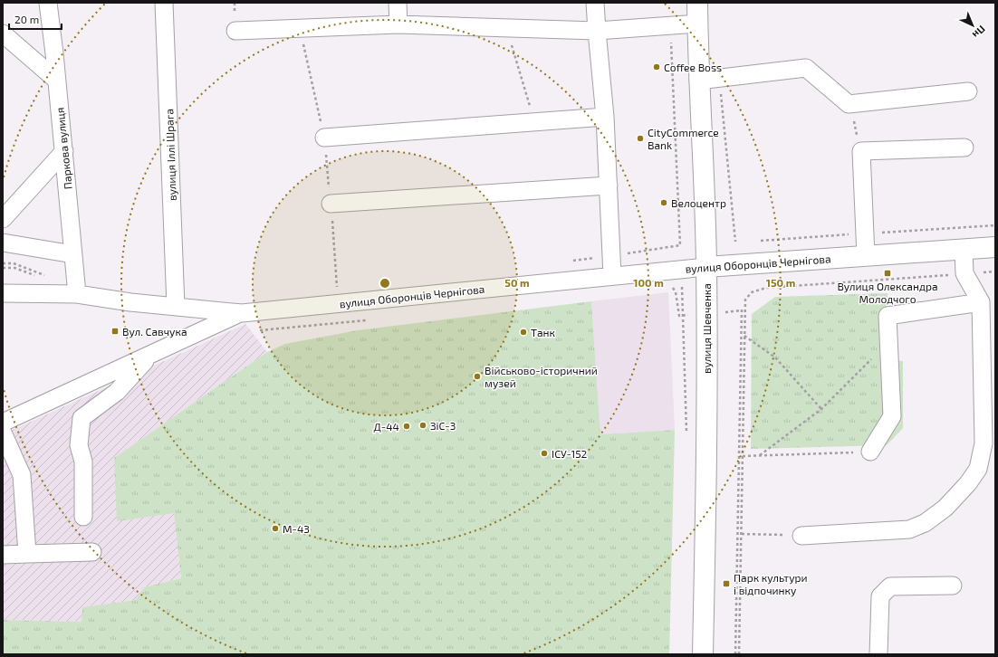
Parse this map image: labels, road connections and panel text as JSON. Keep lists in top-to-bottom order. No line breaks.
{"streets":{"main road":["вулиця Оборонців Чернігова","вулиця Шевченка"],"street":["Паркова вулиця","вулиця Іллі Шрага"]},"crossings":[["Паркова вулиця","вулиця Оборонців Чернігова"],["вулиця Іллі Шрага","вулиця Оборонців Чернігова"],["вулиця Оборонців Чернігова","вулиця Шевченка"]],"places":{"other":["Coffee Boss","CityCommerce Bank","Велоцентр","Танк","Військово-історичний музей","ЗіС-3","Д-44","ІСУ-152","М-43"],"transit":["Вулиця Олександра Молодчого","Вул. Савчука","Парк культури і відпочинку"]},"scale_bar":"20 m","north":"bottom right","rings":["50 m","100 m","150 m"]}
